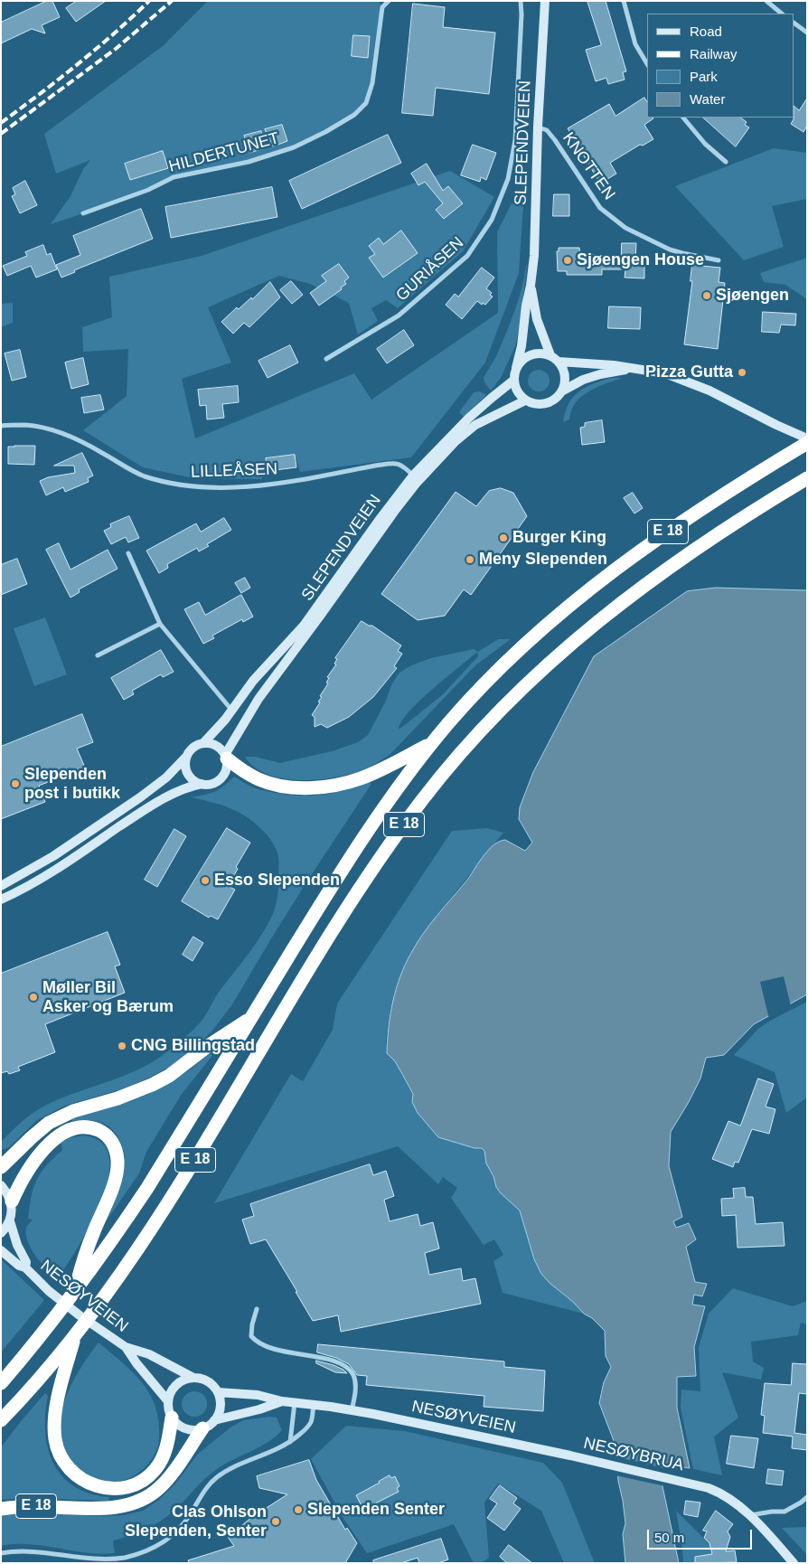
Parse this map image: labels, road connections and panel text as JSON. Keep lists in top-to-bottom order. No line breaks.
{"streets":{"highway":["E 18"],"main road":["SLEPENDVEIEN","NESØYVEIEN","NESØYBRUA"],"street":["HILDERTUNET","KNOTTEN","GURIÅSEN","LILLEÅSEN"]},"crossings":[["SLEPENDVEIEN","KNOTTEN"],["SLEPENDVEIEN","LILLEÅSEN"],["SLEPENDVEIEN","E 18"],["E 18","NESØYVEIEN"],["NESØYVEIEN","NESØYBRUA"]],"places":["Sjøengen House","Sjøengen","Pizza Gutta","Burger King","Meny Slependen","Slependen post i butikk","Esso Slependen","Møller Bil Asker og Bærum","CNG Billingstad","Slependen Senter","Clas Ohlson Slependen, Senter"],"legend":["Road","Railway","Park","Water"],"scale_bar":"50 m"}
